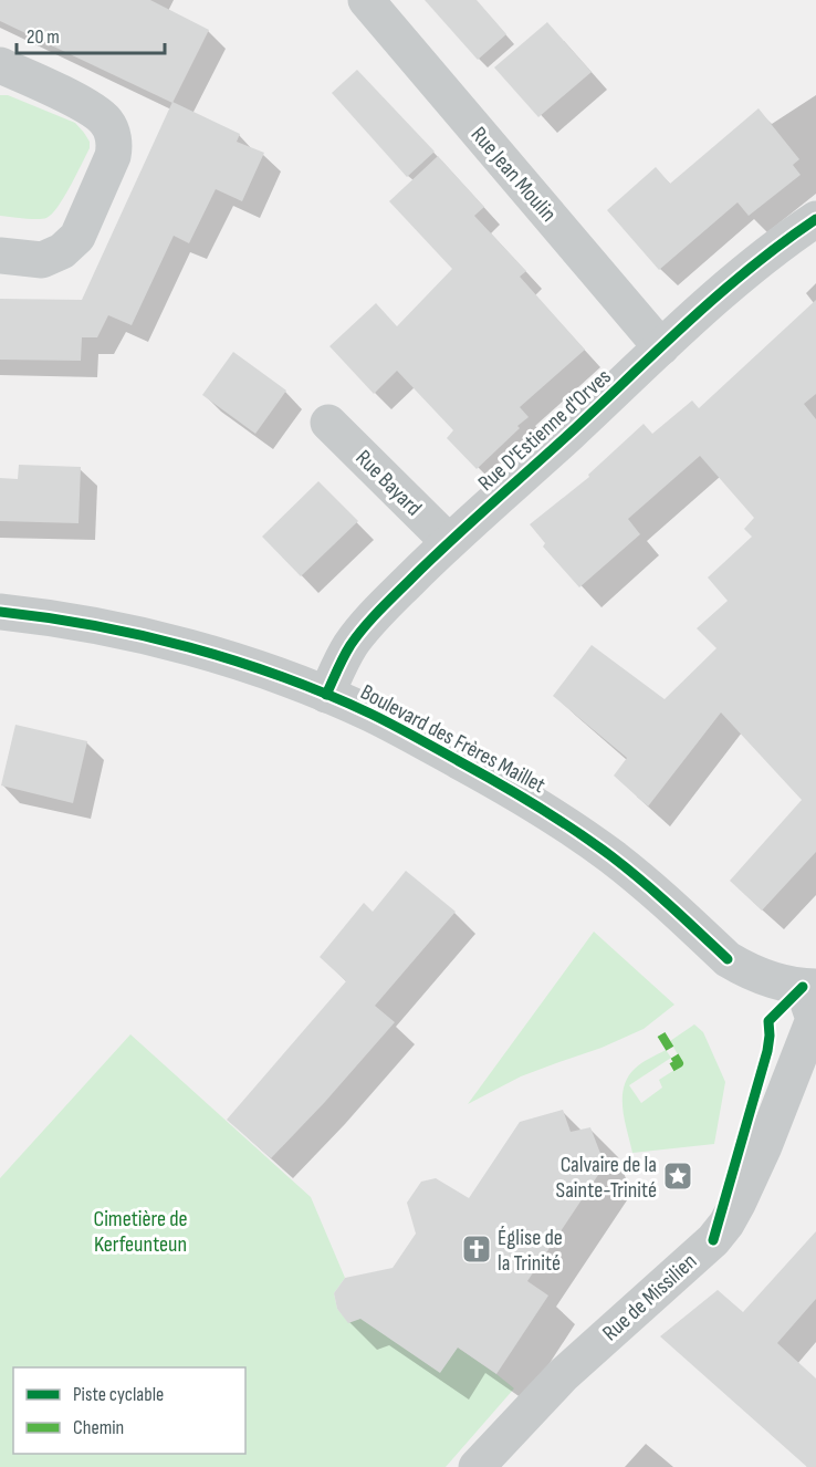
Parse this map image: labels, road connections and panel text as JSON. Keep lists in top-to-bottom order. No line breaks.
{"streets":{"street":["Rue Jean Moulin","Rue D'Estienne d'Orves","Rue Bayard","Boulevard des Frères Maillet","Rue de Missilien"]},"crossings":[["Rue Jean Moulin","Rue D'Estienne d'Orves"],["Rue D'Estienne d'Orves","Rue Bayard"],["Rue D'Estienne d'Orves","Boulevard des Frères Maillet"],["Boulevard des Frères Maillet","Rue de Missilien"]],"parks":["Cimetière de Kerfeunteun"],"places":{"place":["Calvaire de la Sainte-Trinité"],"church":["Église de la Trinité"]},"legend":["Piste cyclable","Chemin"],"scale_bar":"20 m"}
